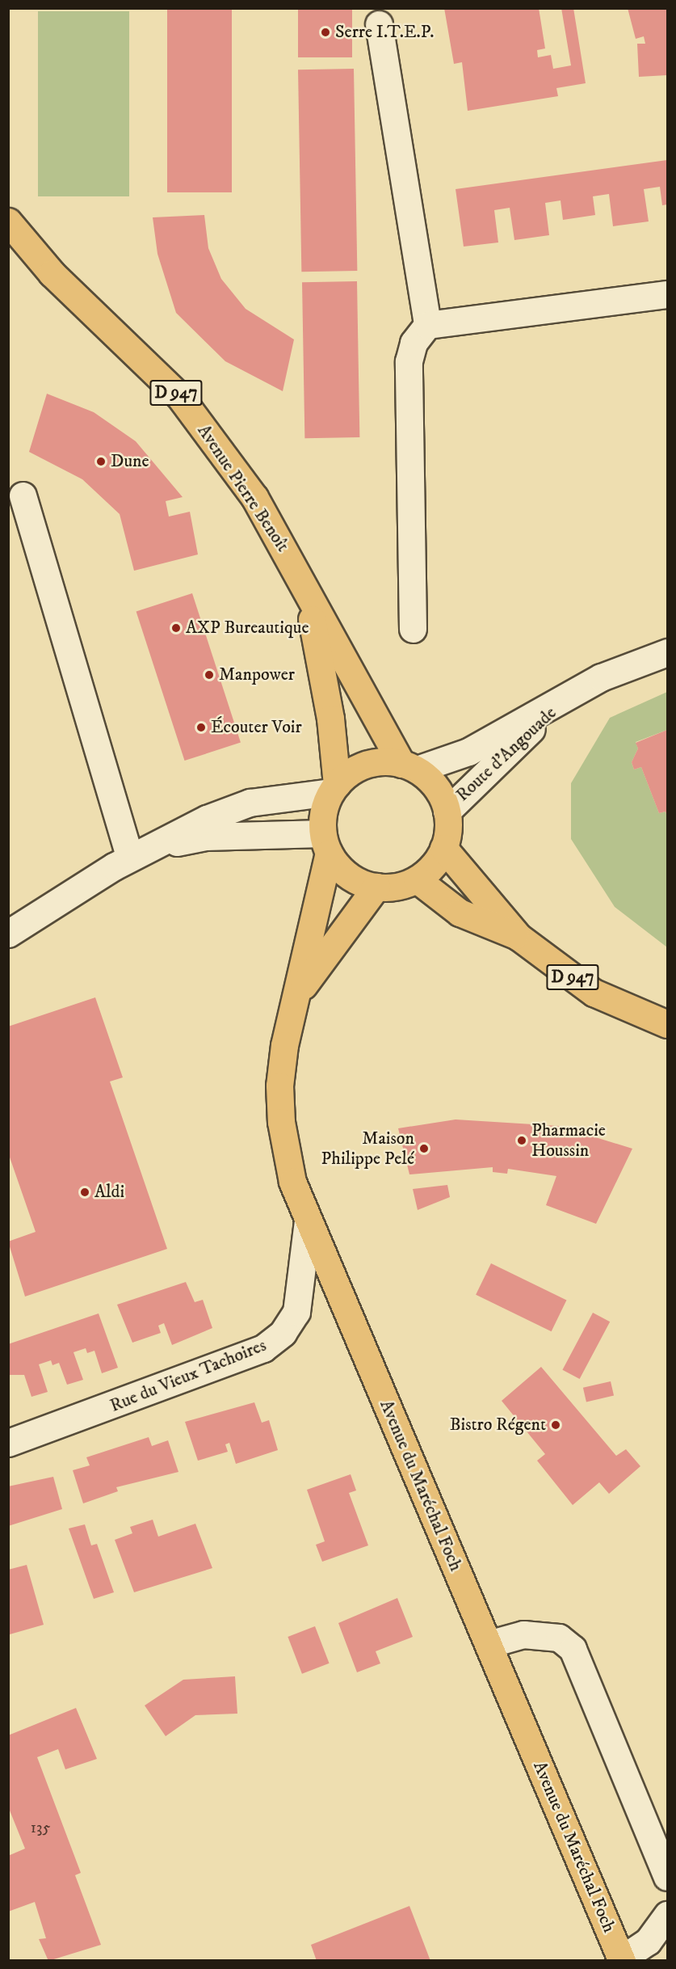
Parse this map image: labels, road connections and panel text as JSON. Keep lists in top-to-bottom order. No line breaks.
{"streets":{"main road":["D 947","Avenue Pierre Benoît","Avenue du Maréchal Foch"],"street":["Route d'Angouade","Rue du Vieux Tachoires"]},"crossings":[["D 947","Avenue Pierre Benoît"],["D 947","Route d'Angouade"],["D 947","Avenue du Maréchal Foch"],["Avenue Pierre Benoît","Route d'Angouade"],["Avenue Pierre Benoît","Avenue du Maréchal Foch"],["Route d'Angouade","Avenue du Maréchal Foch"],["Rue du Vieux Tachoires","Avenue du Maréchal Foch"]],"places":["Serre I.T.E.P.","Dune","AXP Bureautique","Manpower","Écouter Voir","Pharmacie Houssin","Maison Philippe Pelé","Aldi","Bistro Régent"],"house_numbers":["135"]}
